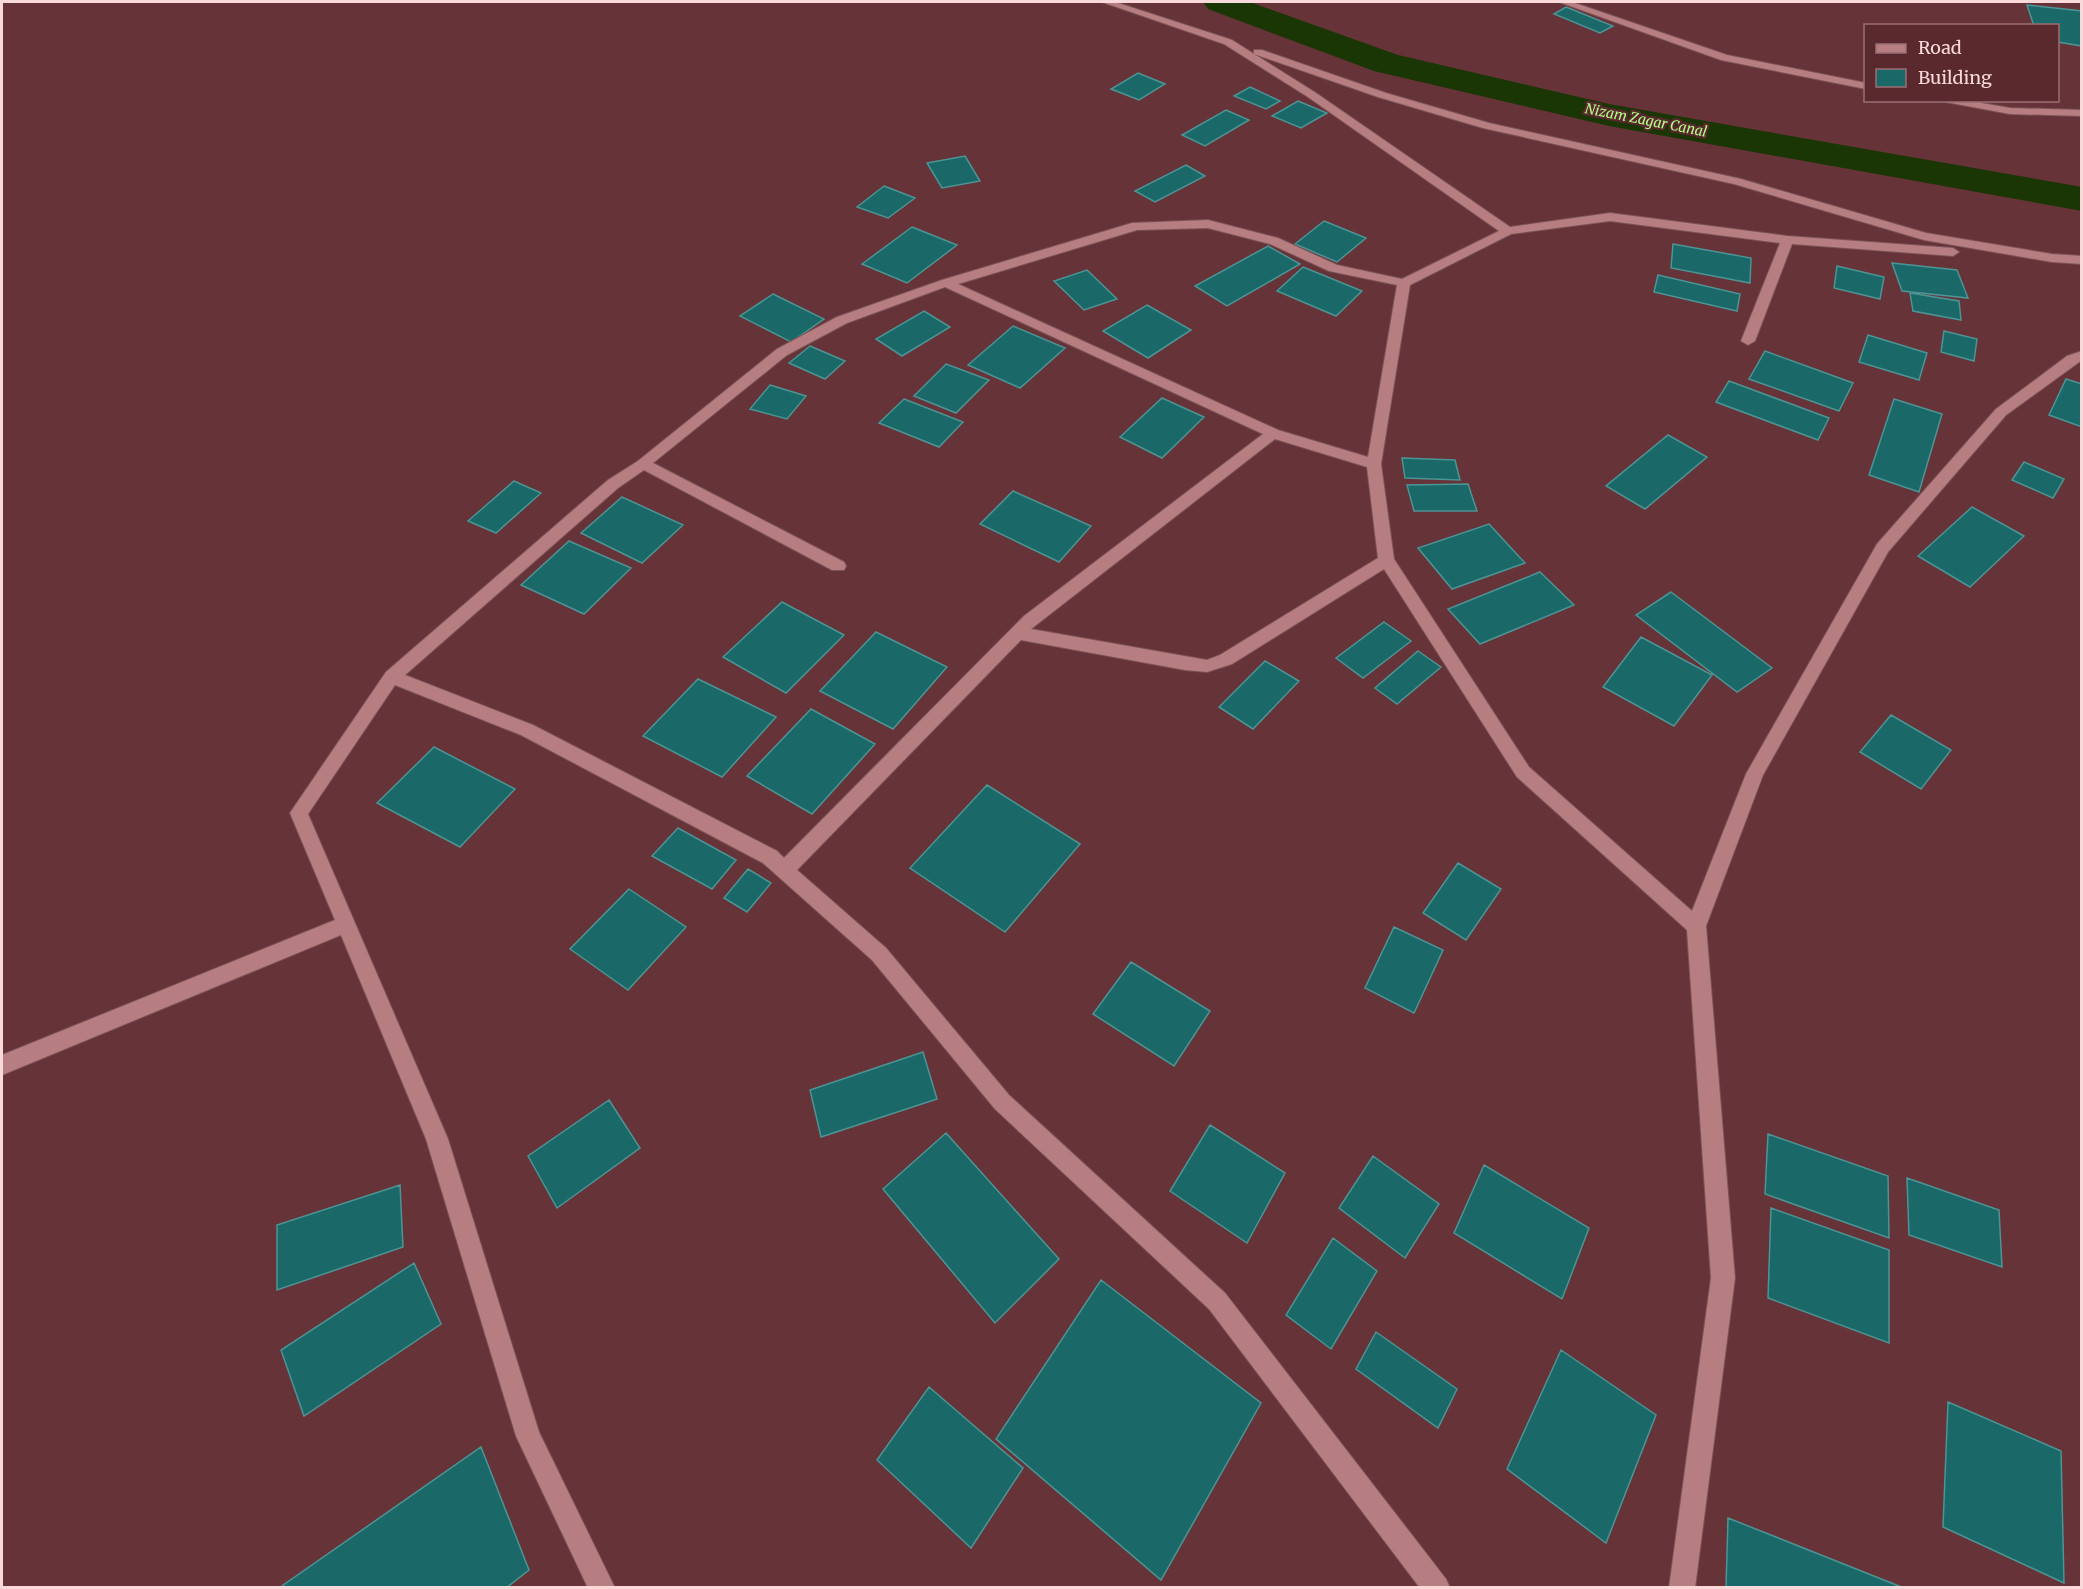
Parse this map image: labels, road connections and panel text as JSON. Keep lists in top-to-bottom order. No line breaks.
{"water":["Nizam Zagar Canal"],"legend":["Road","Building"]}
